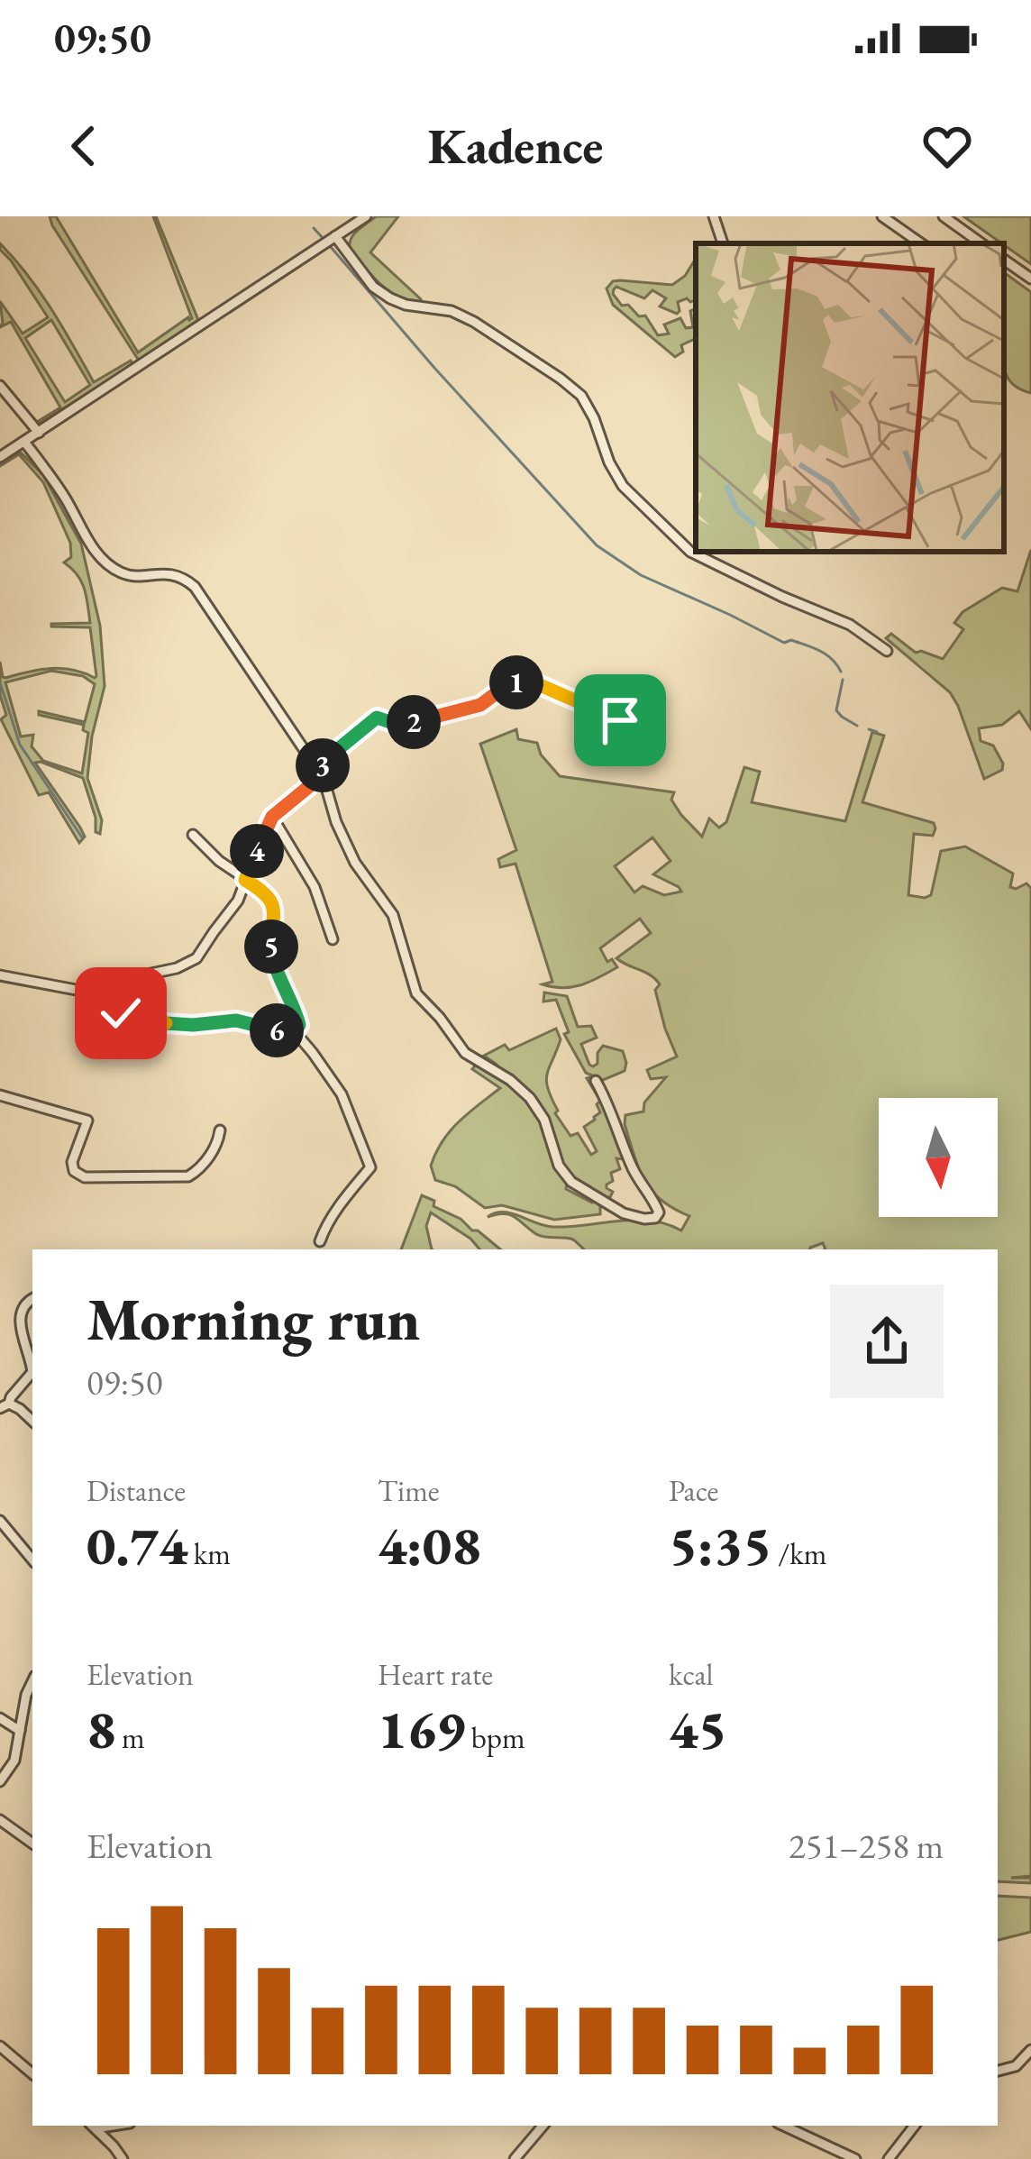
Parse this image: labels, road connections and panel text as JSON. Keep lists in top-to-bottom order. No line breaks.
{"north":"bottom","page":{"status":"09:50","header":"Kadence","pins":["1","2","3","4","5","6"],"heading":["Morning run","09:50"],"stats":[["Distance","0.74 km"],["Time","4:08"],["Pace","5:35 /km"],["Elevation","8 m"],["Heart rate","169 bpm"],["kcal","45"]],"chart":["Elevation","251–258 m"]}}
